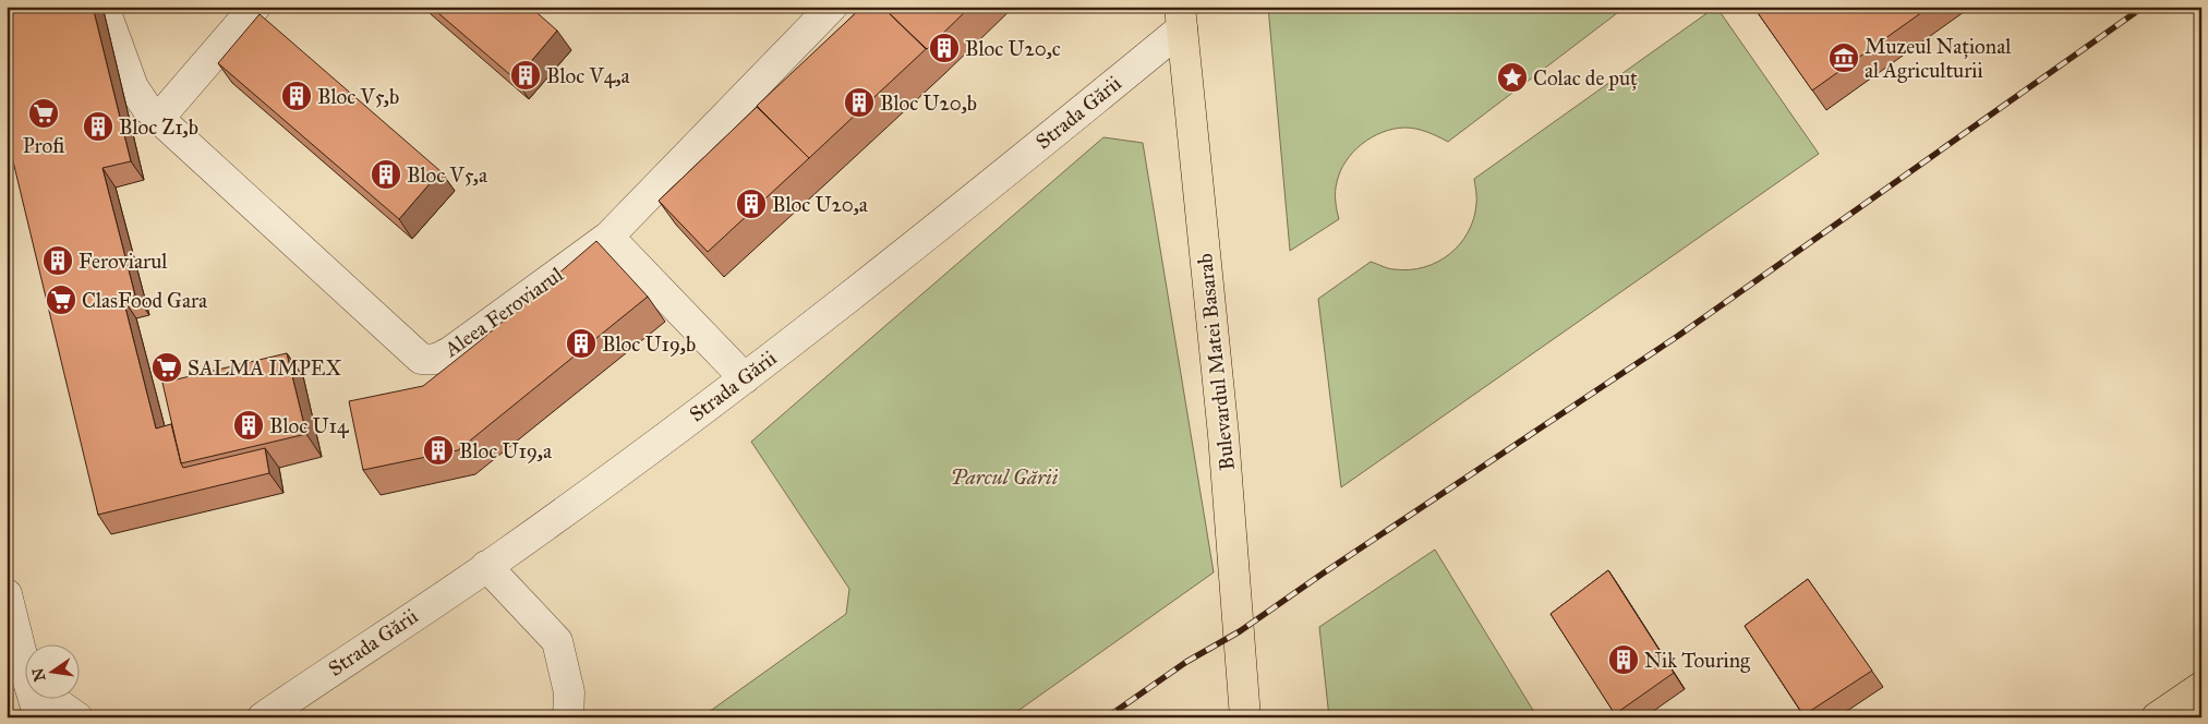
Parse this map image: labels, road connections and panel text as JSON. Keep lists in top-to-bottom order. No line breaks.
{"streets":{"main road":["Bulevardul Matei Basarab"],"street":["Strada Gării","Aleea Feroviarul"]},"crossings":[["Strada Gării","Bulevardul Matei Basarab"]],"parks":["Parcul Gării"],"places":{"building":["Bloc U20,c","Bloc V4,a","Bloc V5,b","Bloc U20,b","Bloc Z1,b","Bloc V5,a","Bloc U20,a","Feroviarul","Bloc U19,b","Bloc U14","Bloc U19,a","Nik Touring"],"museum":["Muzeul Național al Agriculturii"],"place":["Colac de puț"],"supermarket":["Profi","ClasFood Gara","SALMA IMPEX"]},"north":"left"}
